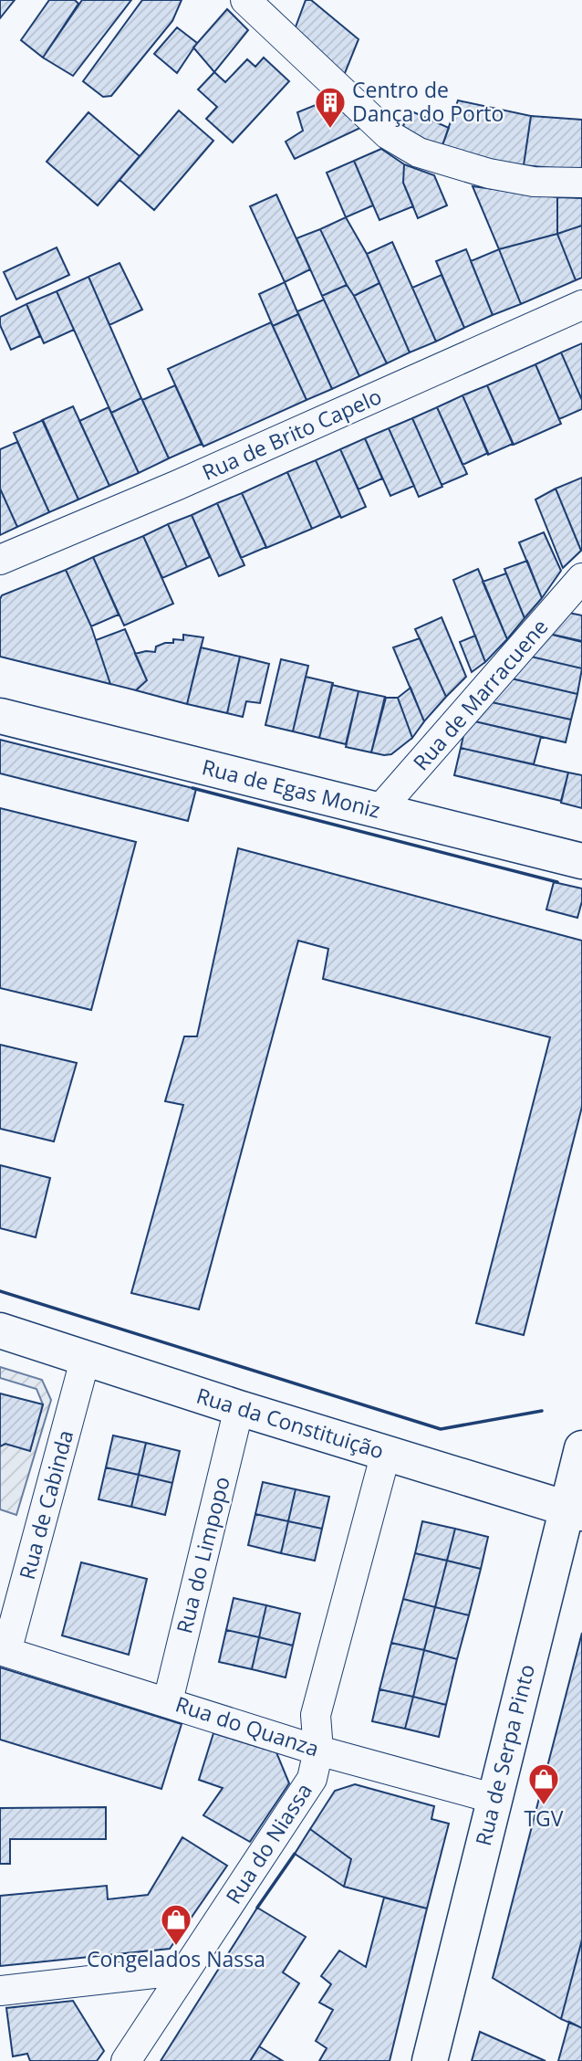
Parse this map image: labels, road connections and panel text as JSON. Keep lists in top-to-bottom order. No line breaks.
{"streets":{"main road":["Rua de Egas Moniz","Rua da Constituição","Rua de Serpa Pinto"],"street":["Rua de Brito Capelo","Rua de Marracuene","Rua de Cabinda","Rua do Limpopo","Rua do Quanza","Rua do Niassa"]},"crossings":[["Rua de Marracuene","Rua de Egas Moniz"],["Rua da Constituição","Rua de Cabinda"],["Rua da Constituição","Rua do Limpopo"],["Rua da Constituição","Rua de Serpa Pinto"],["Rua da Constituição","Rua do Niassa"],["Rua de Cabinda","Rua do Quanza"],["Rua do Limpopo","Rua do Quanza"],["Rua do Quanza","Rua de Serpa Pinto"],["Rua do Quanza","Rua do Niassa"]],"places":{"building":["Centro de Dança do Porto"],"shop":["TGV","Congelados Nassa"]}}
